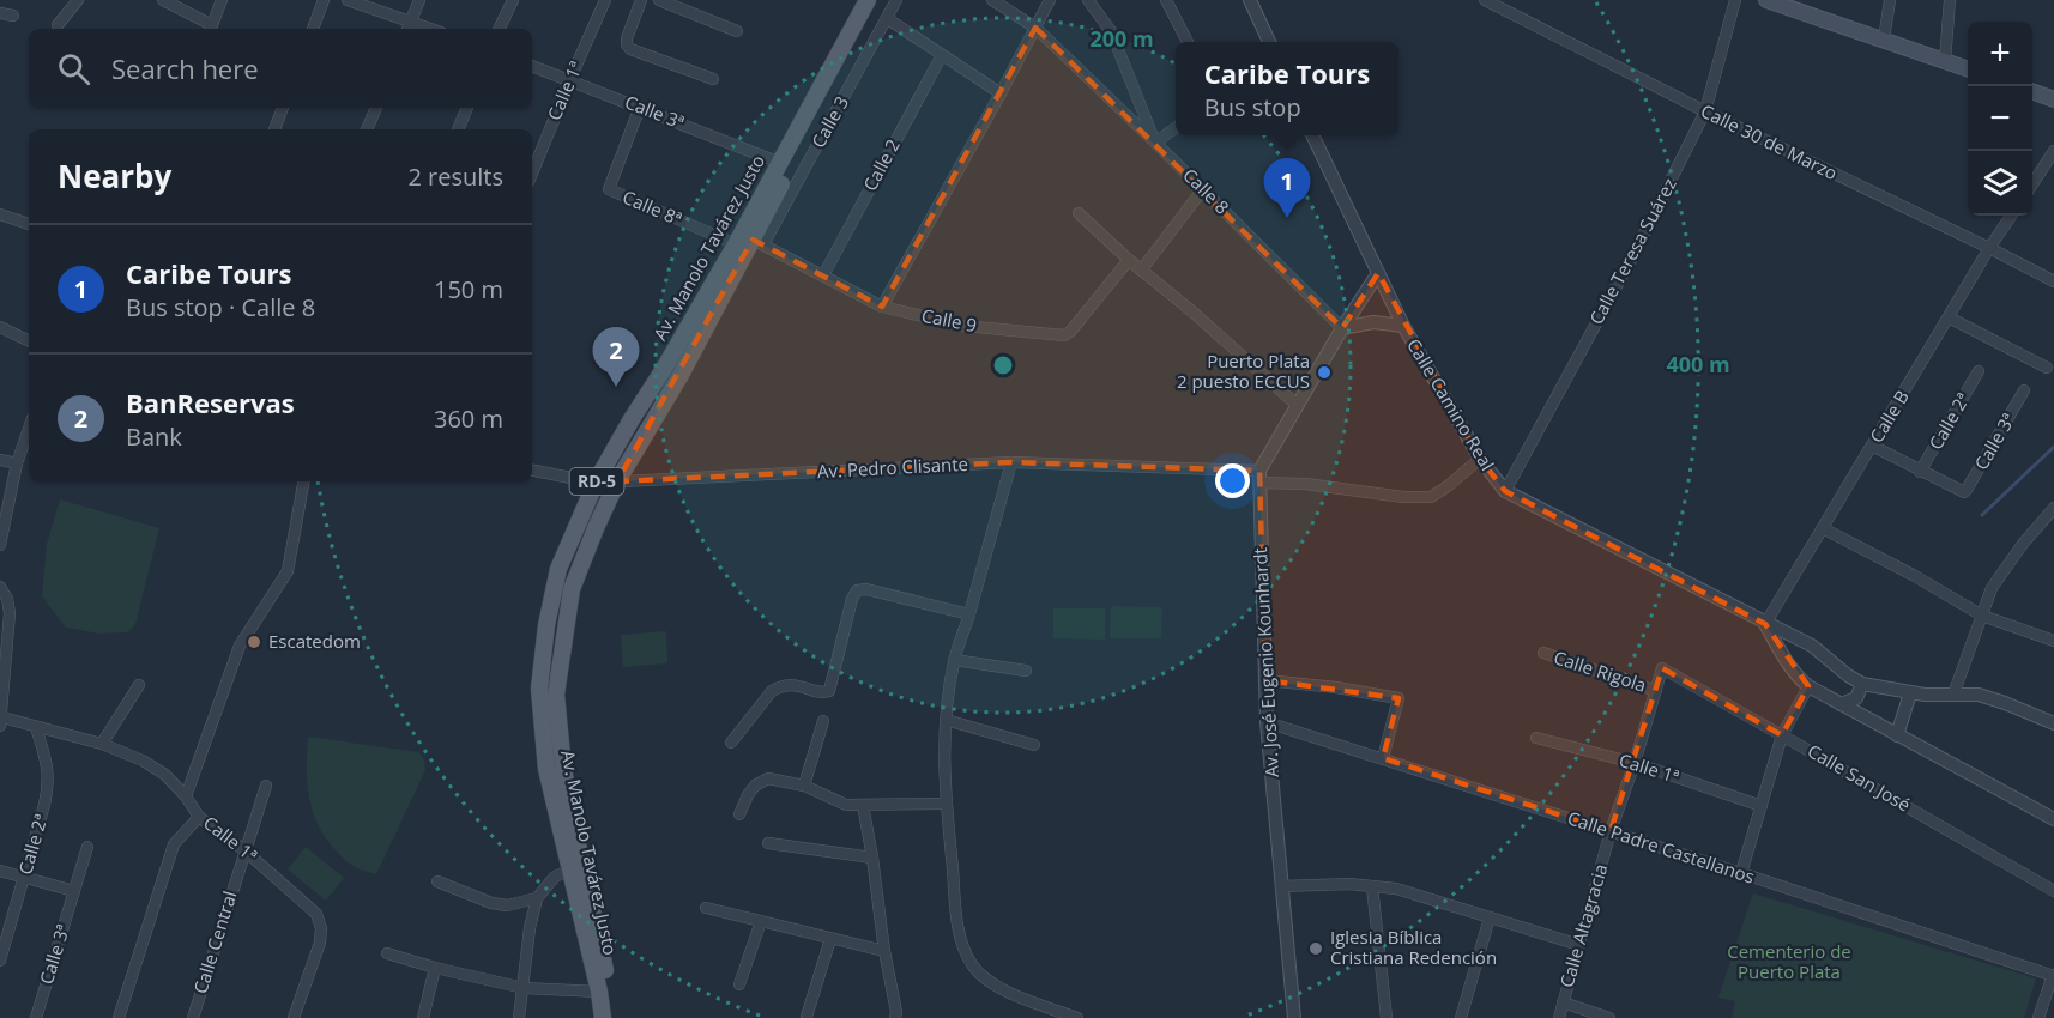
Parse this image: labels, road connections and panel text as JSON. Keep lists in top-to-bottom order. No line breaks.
{"streets":{"main road":["Av. Manolo Tavárez Justo","RD-5"],"street":["Calle 1ª","Calle 3ª","Calle 3","Calle 30 de Marzo","Calle 2","Calle 8","Calle 8ª","Calle Teresa Suárez","Calle 9","Calle Camino Real","Calle B","Calle 2ª","Av. Pedro Clisante","Av. José Eugenio Kounhardt","Calle Rigola","Calle San José","Calle Padre Castellanos","Calle Altagracia","Calle Central"]},"crossings":[["Calle 1ª","Calle 3ª"],["Calle 1ª","Calle 2ª"],["Calle 1ª","Calle Altagracia"],["Calle 1ª","Calle Central"],["Calle 3ª","Calle 8ª"],["Calle 3ª","Av. Manolo Tavárez Justo"],["Calle 3ª","Calle 2ª"],["Calle 3","Calle 8ª"],["Calle 3","Av. Manolo Tavárez Justo"],["Calle 3","Calle 9"],["Calle 30 de Marzo","Calle Teresa Suárez"],["Calle 30 de Marzo","Calle B"],["Calle 2","Calle 9"],["Calle 8ª","Av. Manolo Tavárez Justo"],["Calle 8ª","Calle 9"],["Av. Manolo Tavárez Justo","Calle 9"],["Av. Manolo Tavárez Justo","Av. Pedro Clisante"],["Calle Teresa Suárez","Calle Camino Real"],["Calle Camino Real","Calle B"],["Calle Camino Real","Av. Pedro Clisante"],["Av. Pedro Clisante","Av. José Eugenio Kounhardt"],["Av. José Eugenio Kounhardt","Calle Padre Castellanos"],["Calle Rigola","Calle Altagracia"],["Calle San José","Calle Altagracia"],["Calle Padre Castellanos","Calle Altagracia"]],"parks":["Cementerio de Puerto Plata"],"places":["Puerto Plata 2 puesto ECCUS","Escatedom","Iglesia Bíblica Cristiana Redención"],"page":{"map_buttons":["+","−"],"search":"Search here","popup":["Caribe Tours","Bus stop"],"heading":["Nearby","2 results"],"pins":["1","2"],"list":[{"mark":"1","name":"Caribe Tours","note":"Bus stop · Calle 8","value":"150 m"},{"mark":"2","name":"BanReservas","note":"Bank","value":"360 m"}]},"rings":["200 m","400 m"]}
